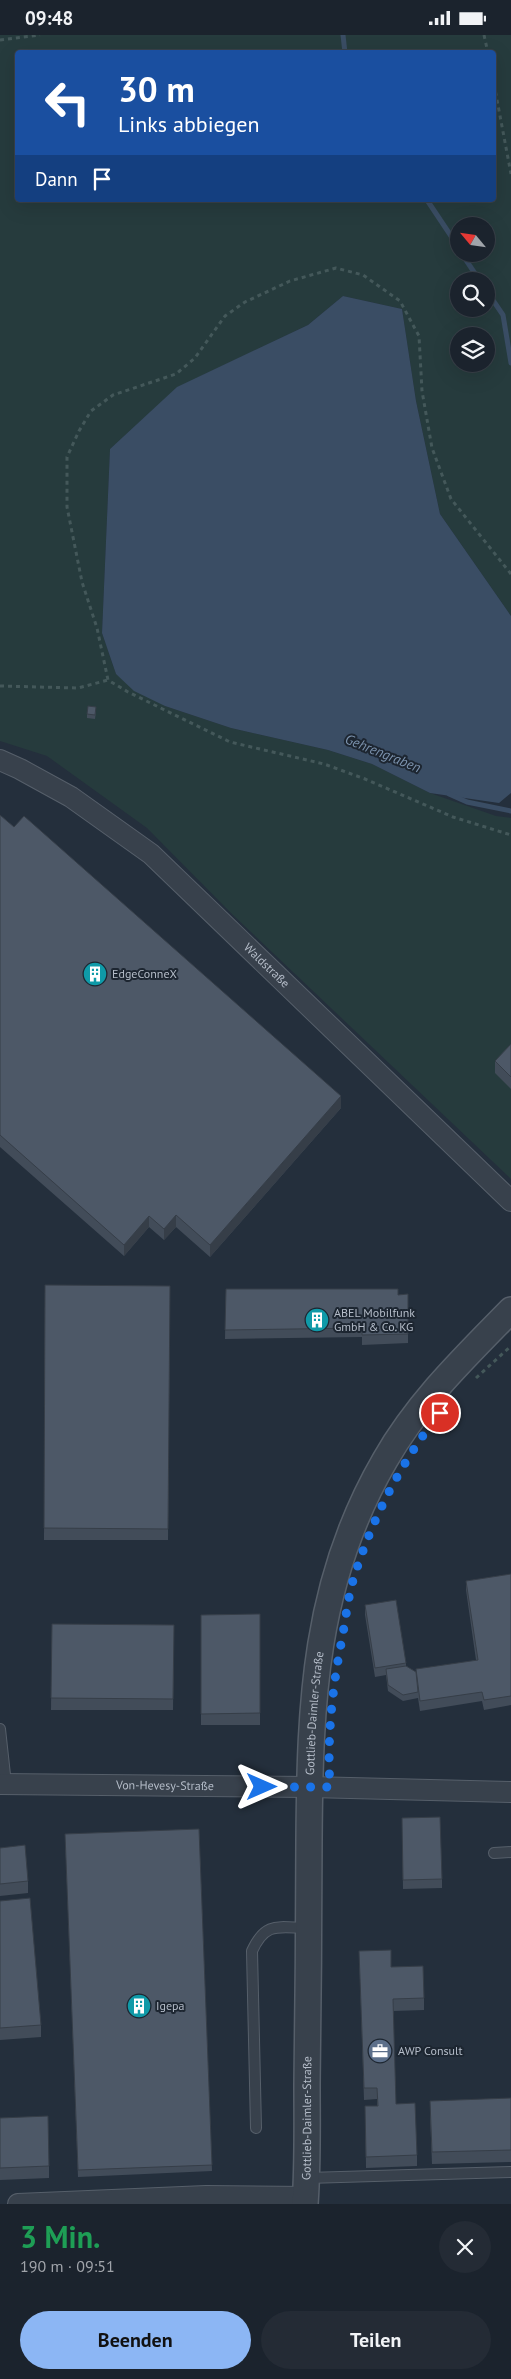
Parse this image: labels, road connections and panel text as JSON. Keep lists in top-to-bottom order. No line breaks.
{"streets":{"street":["Waldstraße","Gottlieb-Daimler-Straße","Von-Hevesy-Straße"]},"crossings":[["Gottlieb-Daimler-Straße","Von-Hevesy-Straße"]],"water":["Gehrengraben"],"places":{"building":["EdgeConneX","ABEL Mobilfunk GmbH & Co. KG","Igepa"],"office":["AWP Consult"]},"north":"top left","page":{"status":"09:48","turn":["30 m","Links abbiegen"],"then":"Dann","heading":["3 Min.","190 m · 09:51"],"buttons":["Beenden","Teilen"]}}
